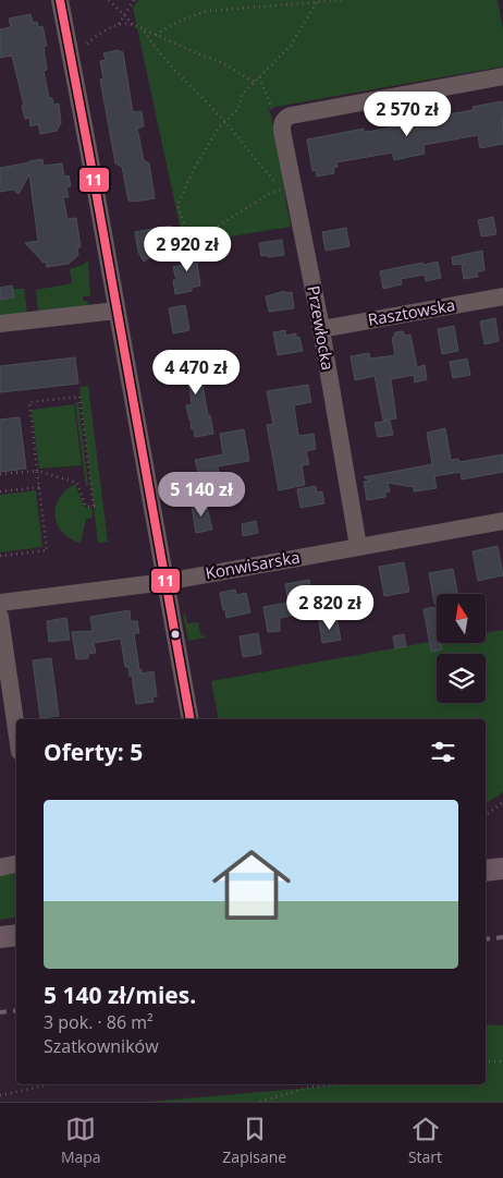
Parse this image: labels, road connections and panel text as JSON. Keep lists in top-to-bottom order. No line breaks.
{"streets":{"street":["Rasztowska","Przewłocka","Konwisarska"]},"crossings":[["Rasztowska","Przewłocka"],["Przewłocka","Konwisarska"]],"lines":["transit line 11"],"north":"top","page":{"price":["2 570 zł","2 920 zł","4 470 zł","5 140 zł","2 820 zł"],"heading":"Oferty: 5","list":[{"name":"5 140 zł/mies.","note":"3 pok. · 86 m² · Szatkowników"}],"tabs":["Mapa","Zapisane","Start"]}}
